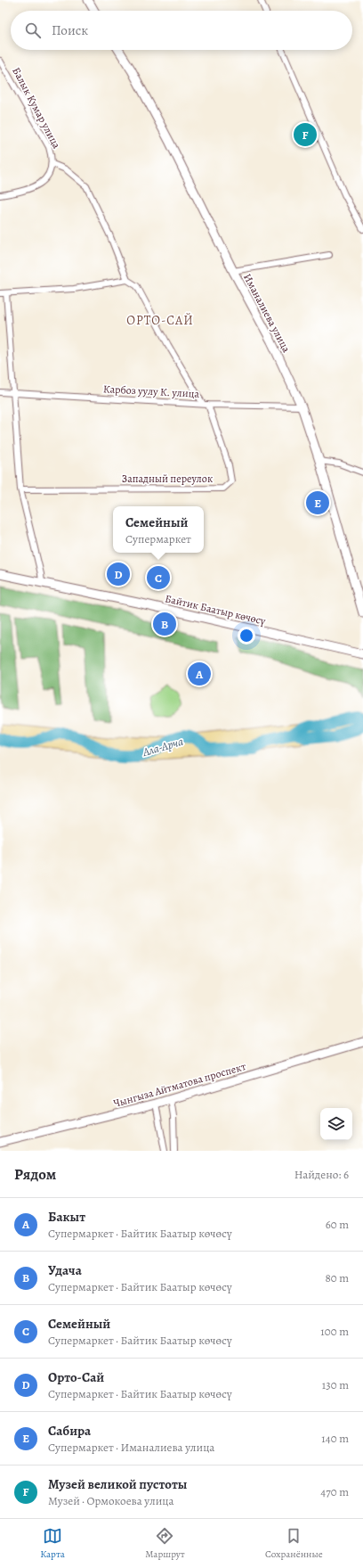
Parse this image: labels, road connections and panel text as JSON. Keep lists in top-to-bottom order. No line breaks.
{"streets":{"main road":["Иманалиева улица","Байтик Баатыр көчөсү","Чынгыза Айтматова проспект"],"street":["Балык Кумар улица","Карбоз уулу К. улица","Западный переулок"]},"crossings":[["Иманалиева улица","Карбоз уулу К. улица"],["Карбоз уулу К. улица","Западный переулок"]],"districts":["ОРТО-САЙ"],"water":["Ала-Арча"],"page":{"search":"Поиск","pins":["F","E","D","C","B","A"],"popup":["Семейный","Супермаркет"],"heading":["Рядом","Найдено: 6"],"list":[{"mark":"A","name":"Бакыт","note":"Супермаркет · Байтик Баатыр көчөсү","value":"60 m"},{"mark":"B","name":"Удача","note":"Супермаркет · Байтик Баатыр көчөсү","value":"80 m"},{"mark":"C","name":"Семейный","note":"Супермаркет · Байтик Баатыр көчөсү","value":"100 m"},{"mark":"D","name":"Орто-Сай","note":"Супермаркет · Байтик Баатыр көчөсү","value":"130 m"},{"mark":"E","name":"Сабира","note":"Супермаркет · Иманалиева улица","value":"140 m"},{"mark":"F","name":"Музей великой пустоты","note":"Музей · Ормокоева улица","value":"470 m"}],"nav":["Карта","Маршрут","Сохранённые"]}}
